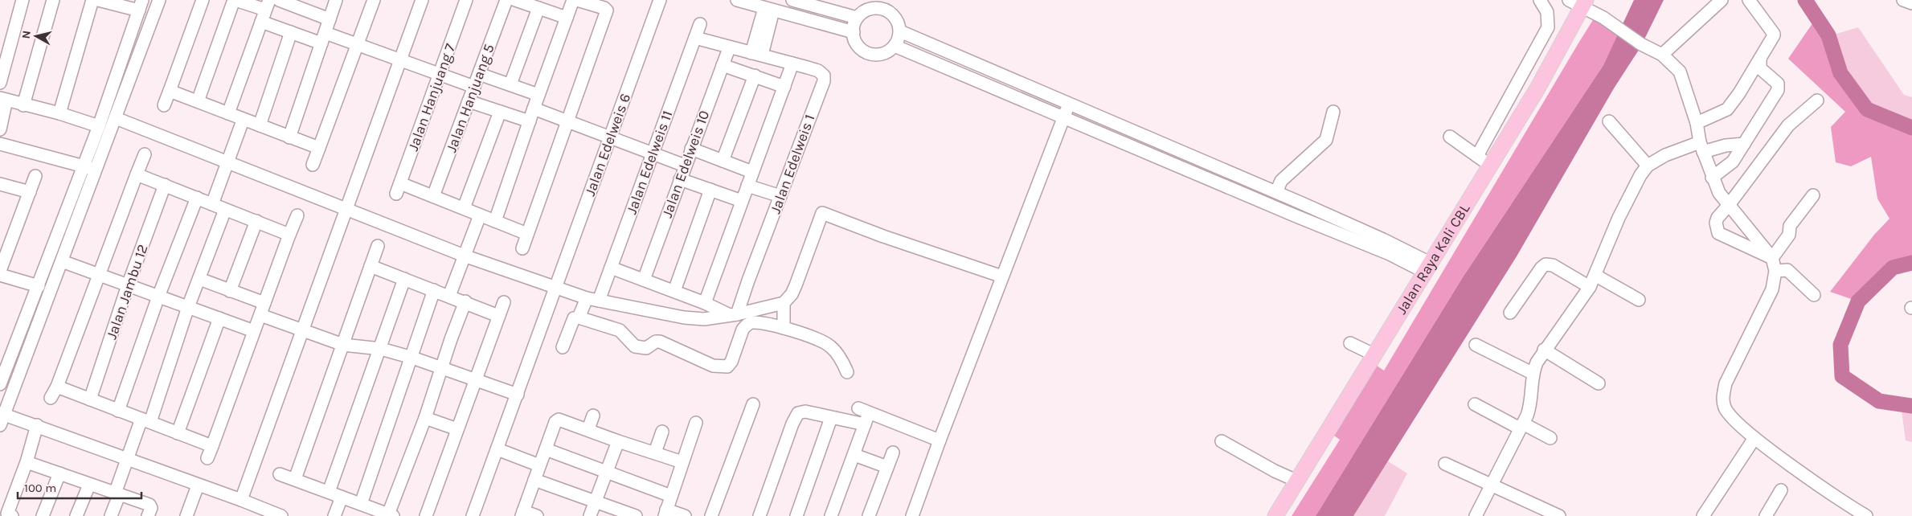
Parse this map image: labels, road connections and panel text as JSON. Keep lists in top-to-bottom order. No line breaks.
{"streets":{"main road":["Jalan Raya Kali CBL"],"street":["Jalan Hanjuang 7","Jalan Hanjuang 5","Jalan Edelweis 6","Jalan Edelweis 11","Jalan Edelweis 10","Jalan Edelweis 1","Jalan Jambu 12"]},"crossings":[["Jalan Hanjuang 7","Jalan Hanjuang 5"],["Jalan Edelweis 11","Jalan Edelweis 1"],["Jalan Edelweis 10","Jalan Edelweis 1"]],"scale_bar":"100 m","north":"left"}
